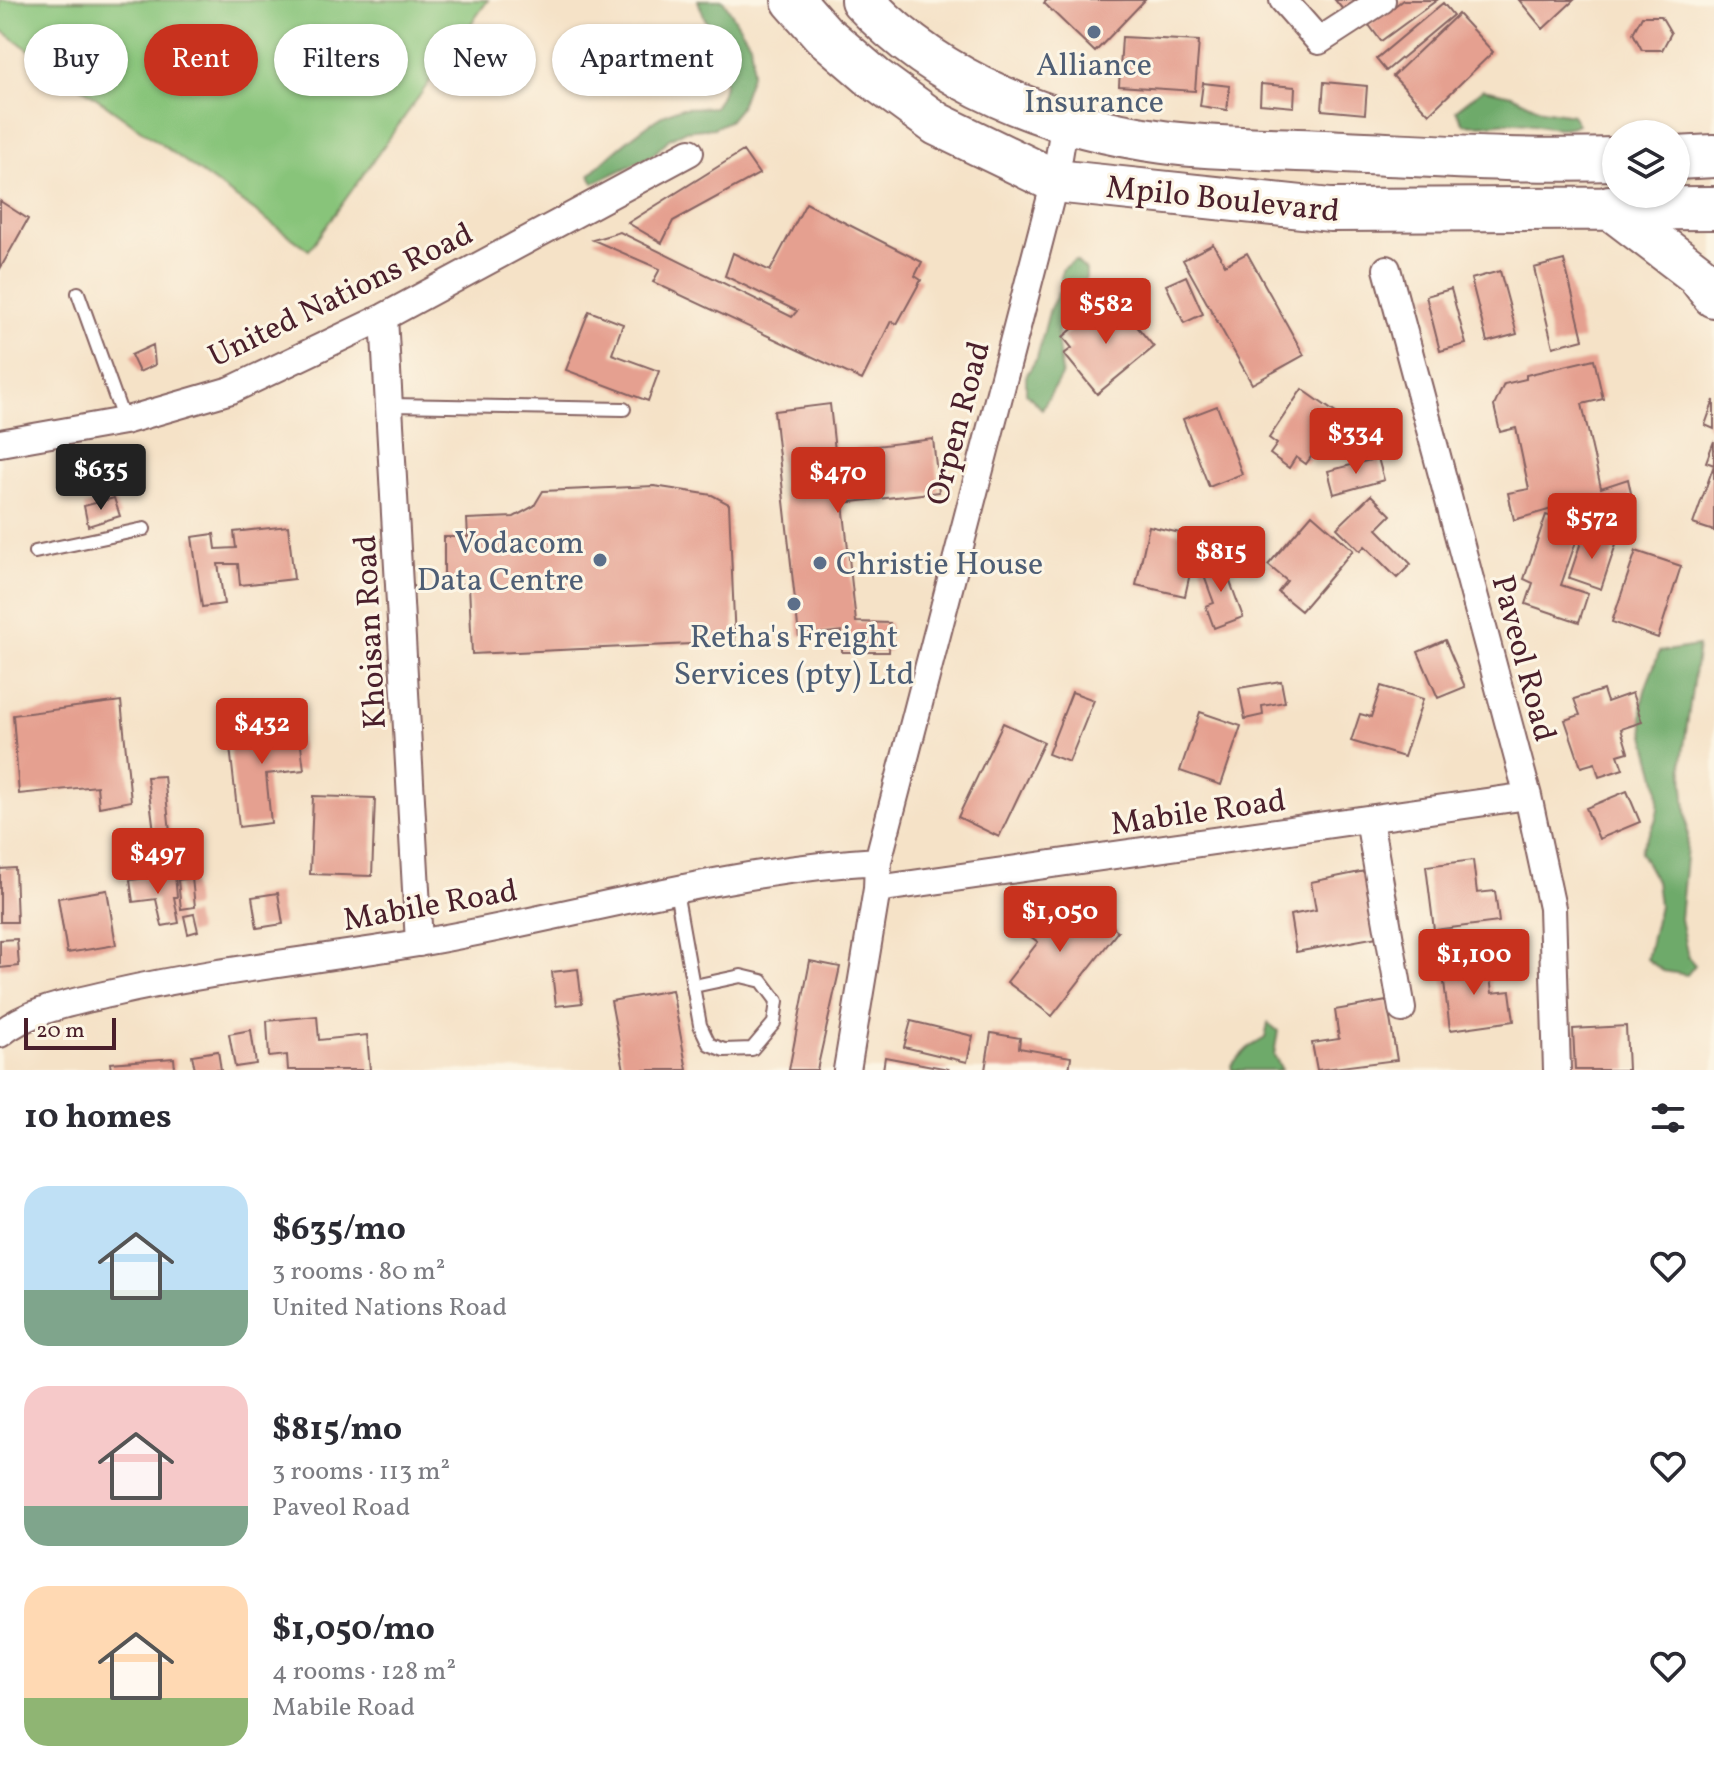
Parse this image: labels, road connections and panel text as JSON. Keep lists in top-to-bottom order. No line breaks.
{"streets":{"highway":["Mpilo Boulevard"],"street":["United Nations Road","Orpen Road","Khoisan Road","Paveol Road","Mabile Road"]},"crossings":[["Mpilo Boulevard","Orpen Road"],["United Nations Road","Khoisan Road"],["Orpen Road","Mabile Road"],["Khoisan Road","Mabile Road"],["Paveol Road","Mabile Road"]],"places":["Alliance Insurance","Vodacom Data Centre","Christie House","Retha's Freight Services (pty) Ltd"],"scale_bar":"20 m","page":{"chip":["Buy","Rent","Filters","New","Apartment"],"price":["$582","$334","$635","$470","$572","$815","$432","$497","$1,050","$1,100"],"scale":"20 m","heading":"10 homes","list":[{"name":"$635/mo","note":"3 rooms · 80 m² · United Nations Road"},{"name":"$815/mo","note":"3 rooms · 113 m² · Paveol Road"},{"name":"$1,050/mo","note":"4 rooms · 128 m² · Mabile Road"}]}}
